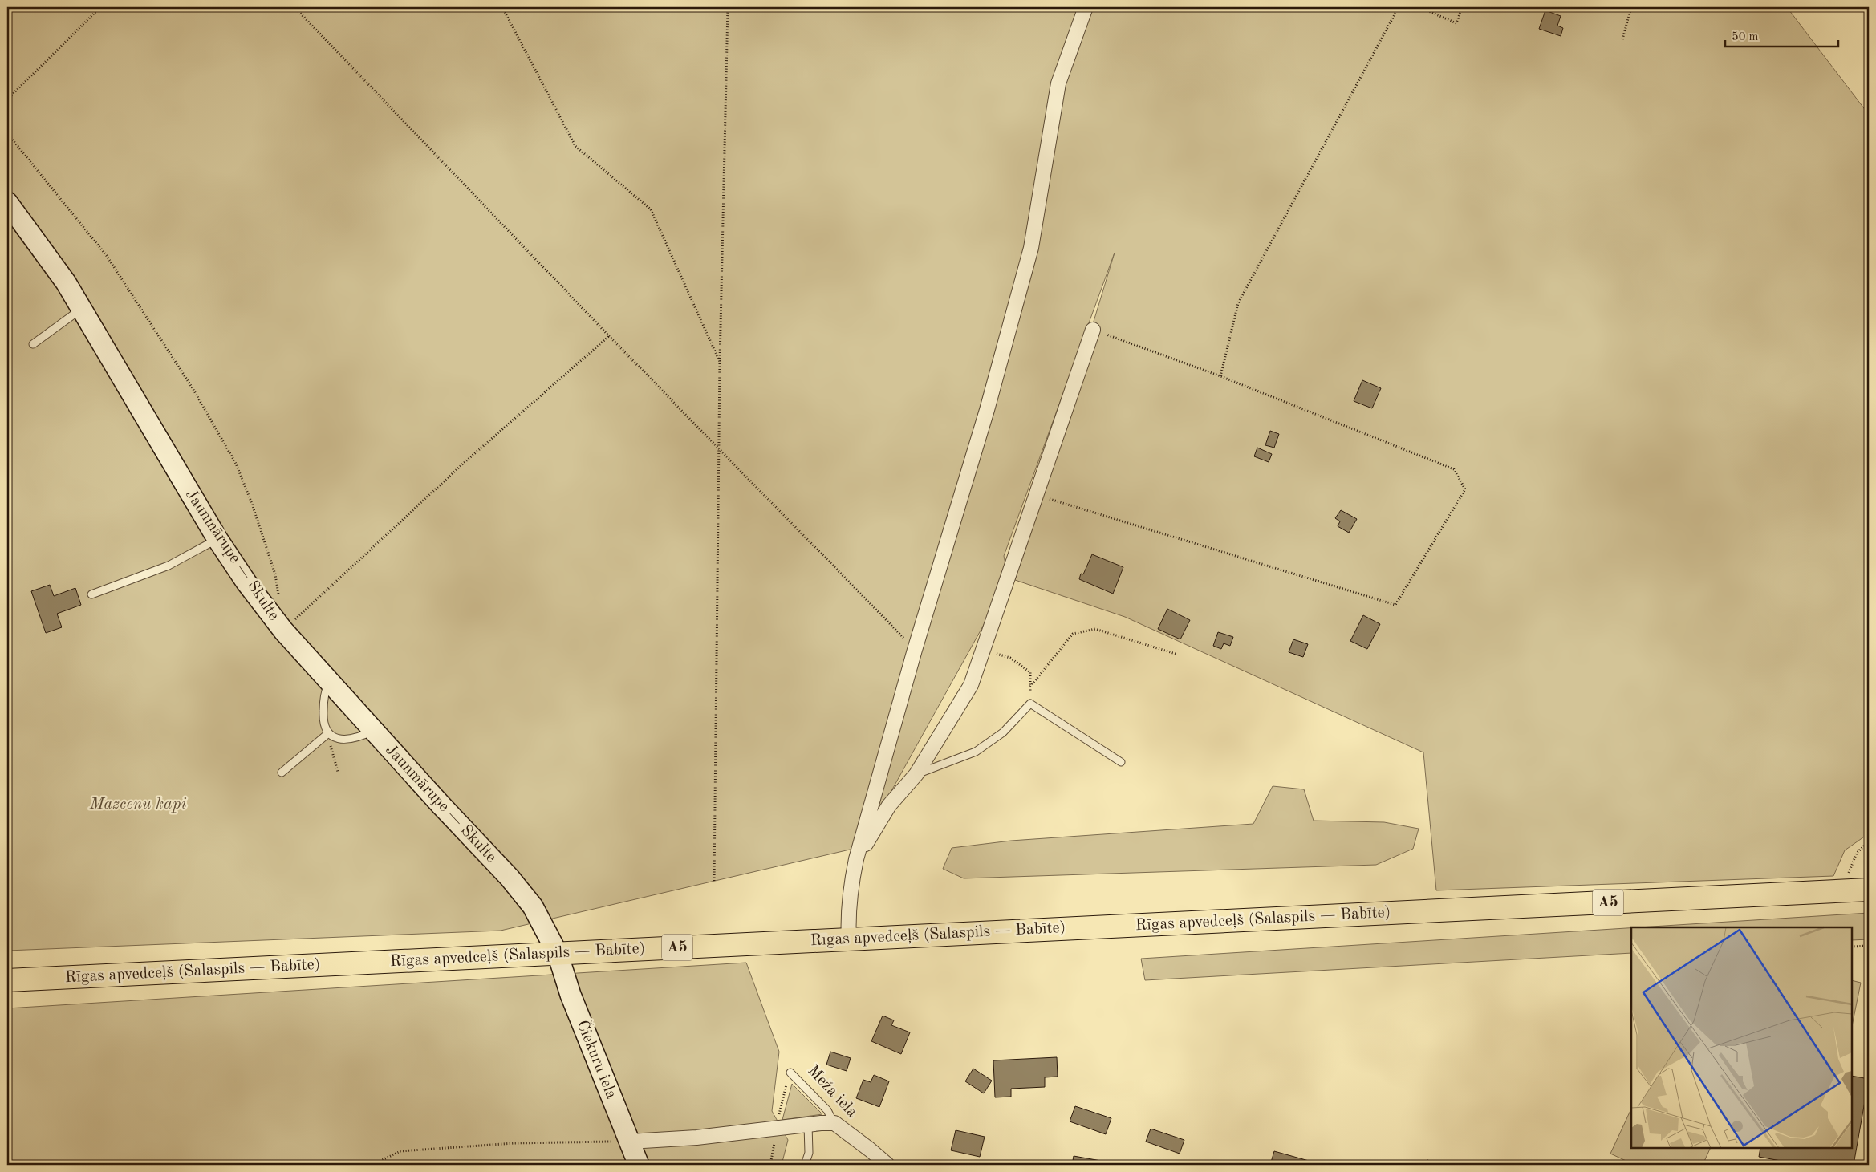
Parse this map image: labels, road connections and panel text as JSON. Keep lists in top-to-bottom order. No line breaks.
{"streets":{"highway":["A5","Rīgas apvedceļš (Salaspils — Babīte)"],"main road":["Jaunmārupe — Skulte","Čiekuru iela"],"street":["Meža iela"]},"crossings":[["Jaunmārupe — Skulte","Rīgas apvedceļš (Salaspils — Babīte)"],["Jaunmārupe — Skulte","Čiekuru iela"],["Rīgas apvedceļš (Salaspils — Babīte)","Čiekuru iela"]],"parks":["Mazcenu kapi"],"scale_bar":"50 m"}
